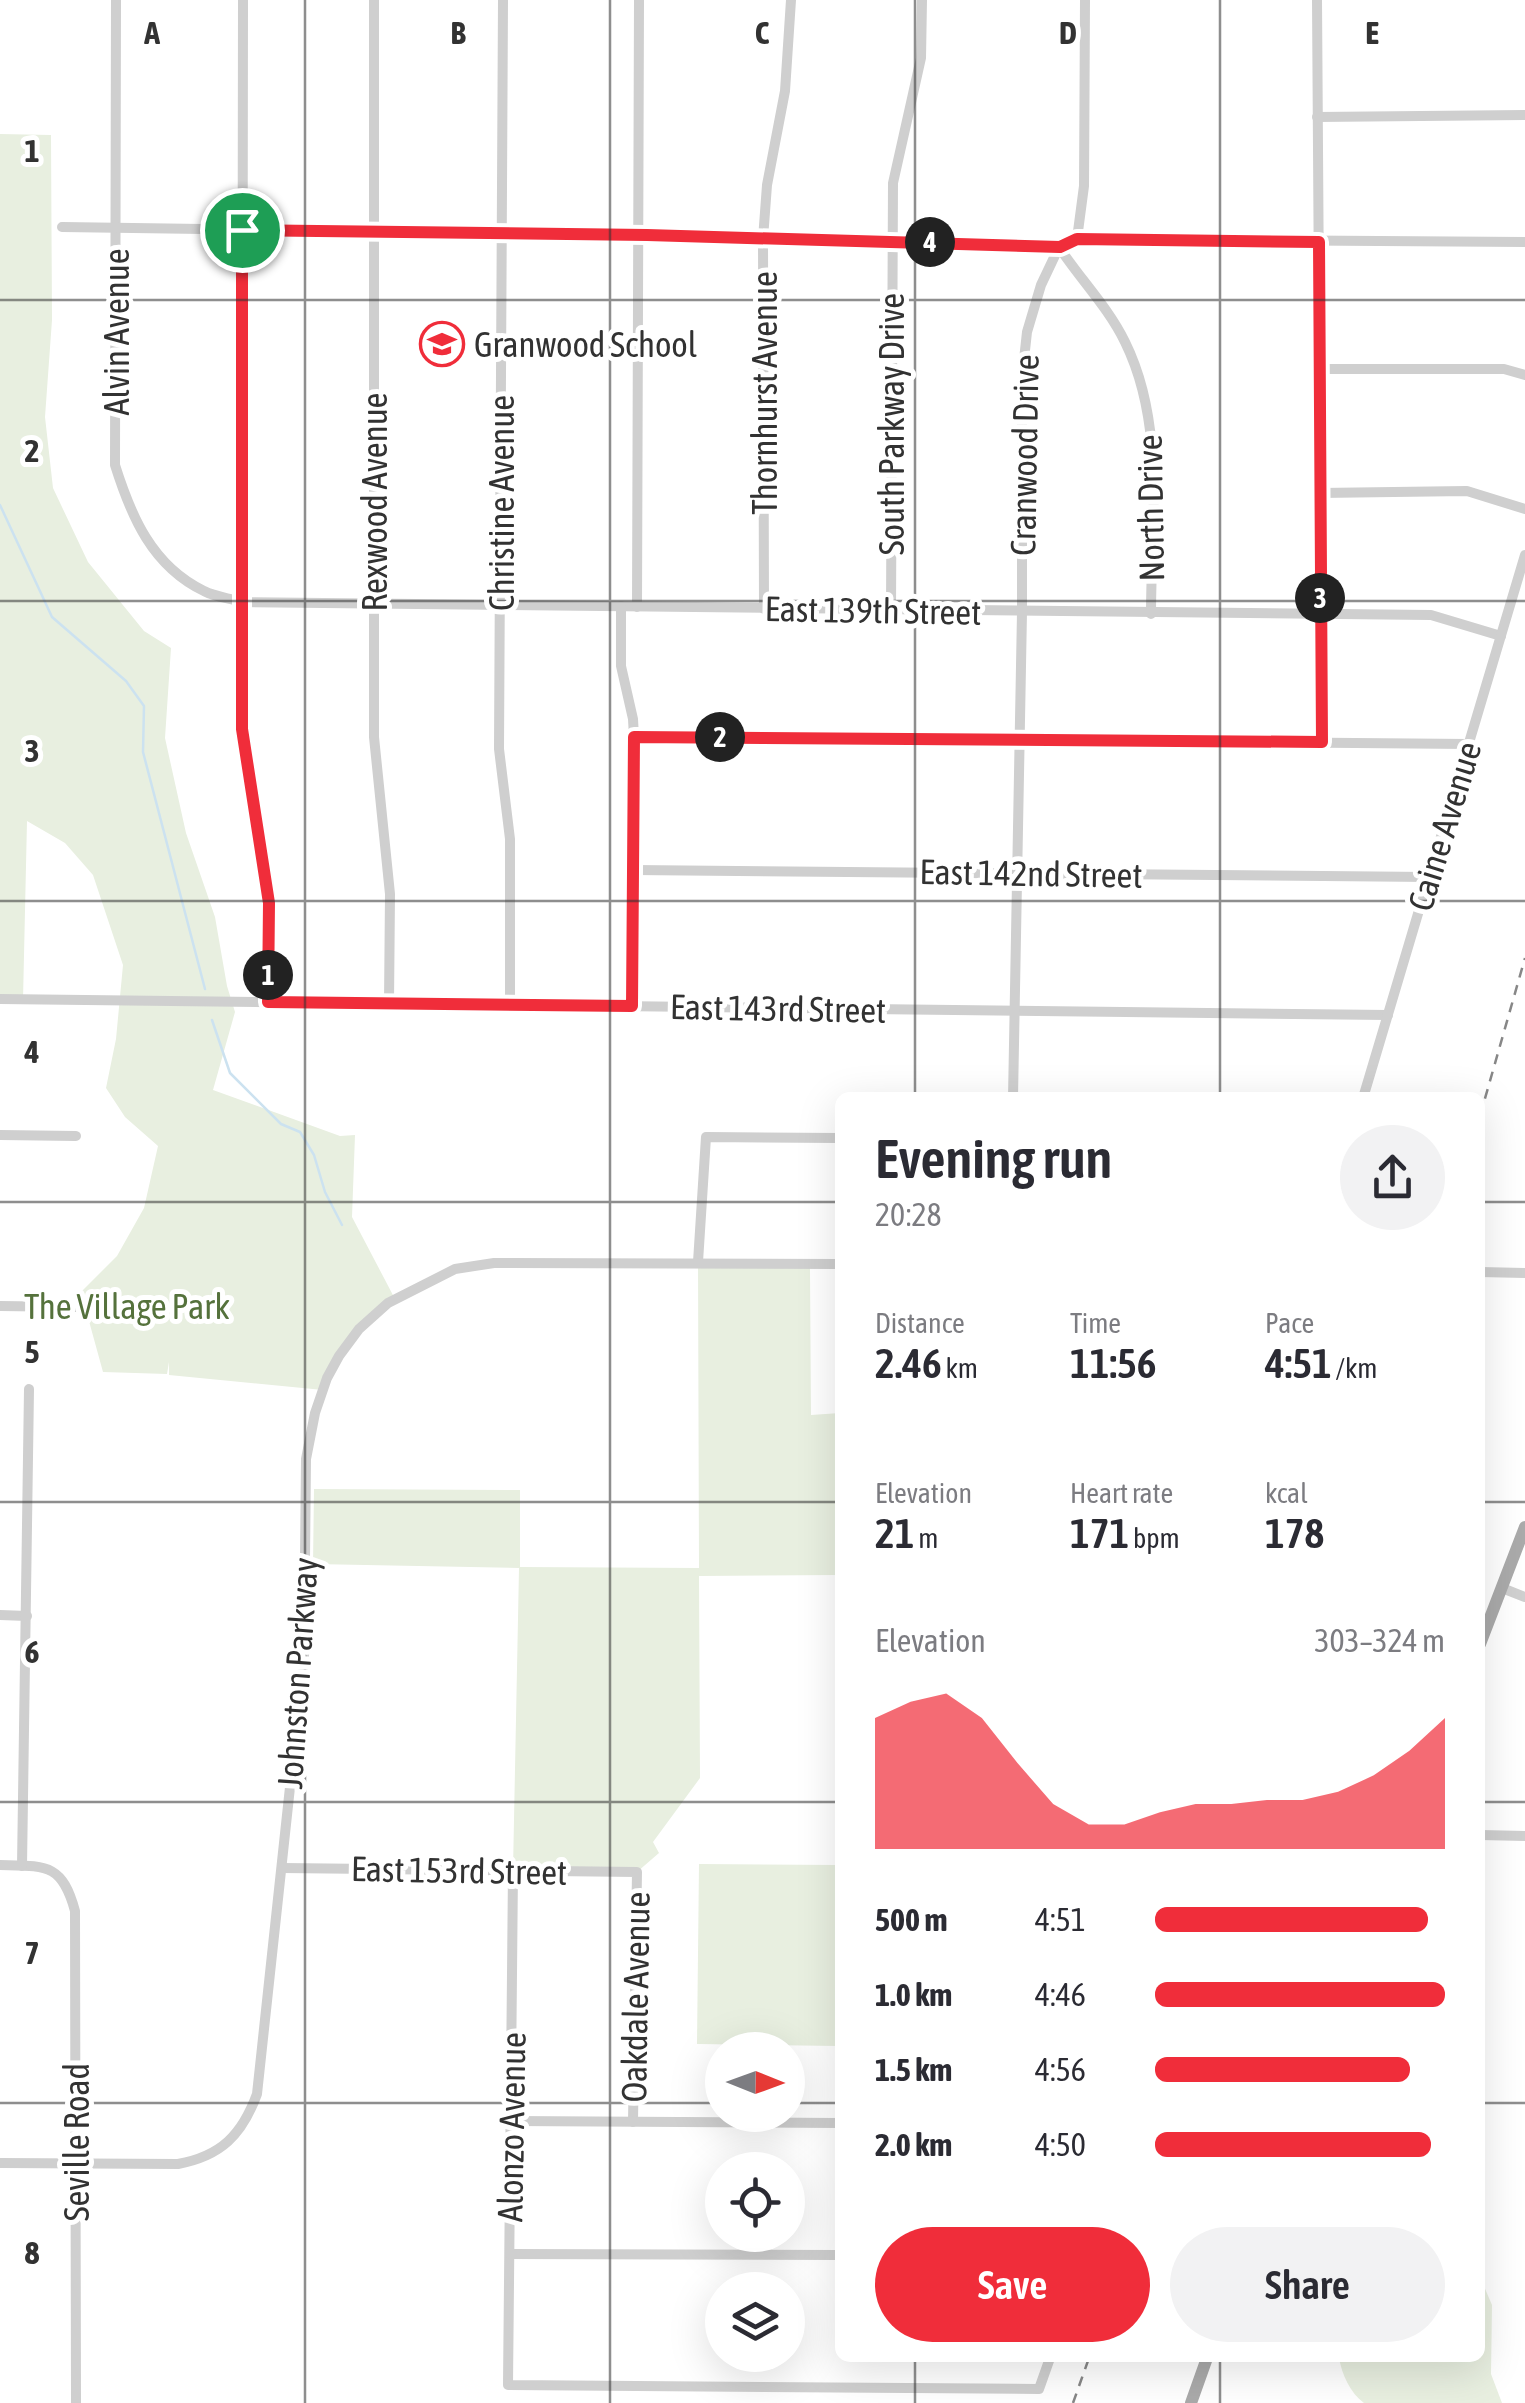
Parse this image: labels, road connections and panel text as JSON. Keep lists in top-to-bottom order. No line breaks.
{"streets":{"street":["Alvin Avenue","Thornhurst Avenue","South Parkway Drive","Cranwood Drive","Rexwood Avenue","Christine Avenue","North Drive","East 139th Street","Caine Avenue","East 142nd Street","East 143rd Street","Johnston Parkway","East 153rd Street","Oakdale Avenue","Alonzo Avenue","Seville Road"]},"crossings":[["Alvin Avenue","East 139th Street"],["Thornhurst Avenue","East 139th Street"],["South Parkway Drive","East 139th Street"],["Cranwood Drive","North Drive"],["Cranwood Drive","East 139th Street"],["Cranwood Drive","East 142nd Street"],["Cranwood Drive","East 143rd Street"],["Rexwood Avenue","East 139th Street"],["Rexwood Avenue","East 143rd Street"],["Christine Avenue","East 139th Street"],["Christine Avenue","East 143rd Street"],["North Drive","East 139th Street"],["East 139th Street","Caine Avenue"],["Caine Avenue","East 142nd Street"],["Caine Avenue","East 143rd Street"],["Johnston Parkway","East 153rd Street"],["Johnston Parkway","Seville Road"],["East 153rd Street","Oakdale Avenue"],["East 153rd Street","Alonzo Avenue"]],"parks":["The Village Park"],"places":{"school or university":["Granwood School"]},"north":"right","page":{"pins":["4","3","2","1"],"heading":["Evening run","20:28"],"stats":[["Distance","2.46 km"],["Time","11:56"],["Pace","4:51 /km"],["Elevation","21 m"],["Heart rate","171 bpm"],["kcal","178"]],"chart":["Elevation","303–324 m"],"list":[{"name":"500 m","note":"4:51"},{"name":"1.0 km","note":"4:46"},{"name":"1.5 km","note":"4:56"},{"name":"2.0 km","note":"4:50"}],"buttons":["Save","Share"]},"grid":{"columns":["A","B","C","D","E"],"rows":["1","2","3","4","5","6","7","8"]}}
